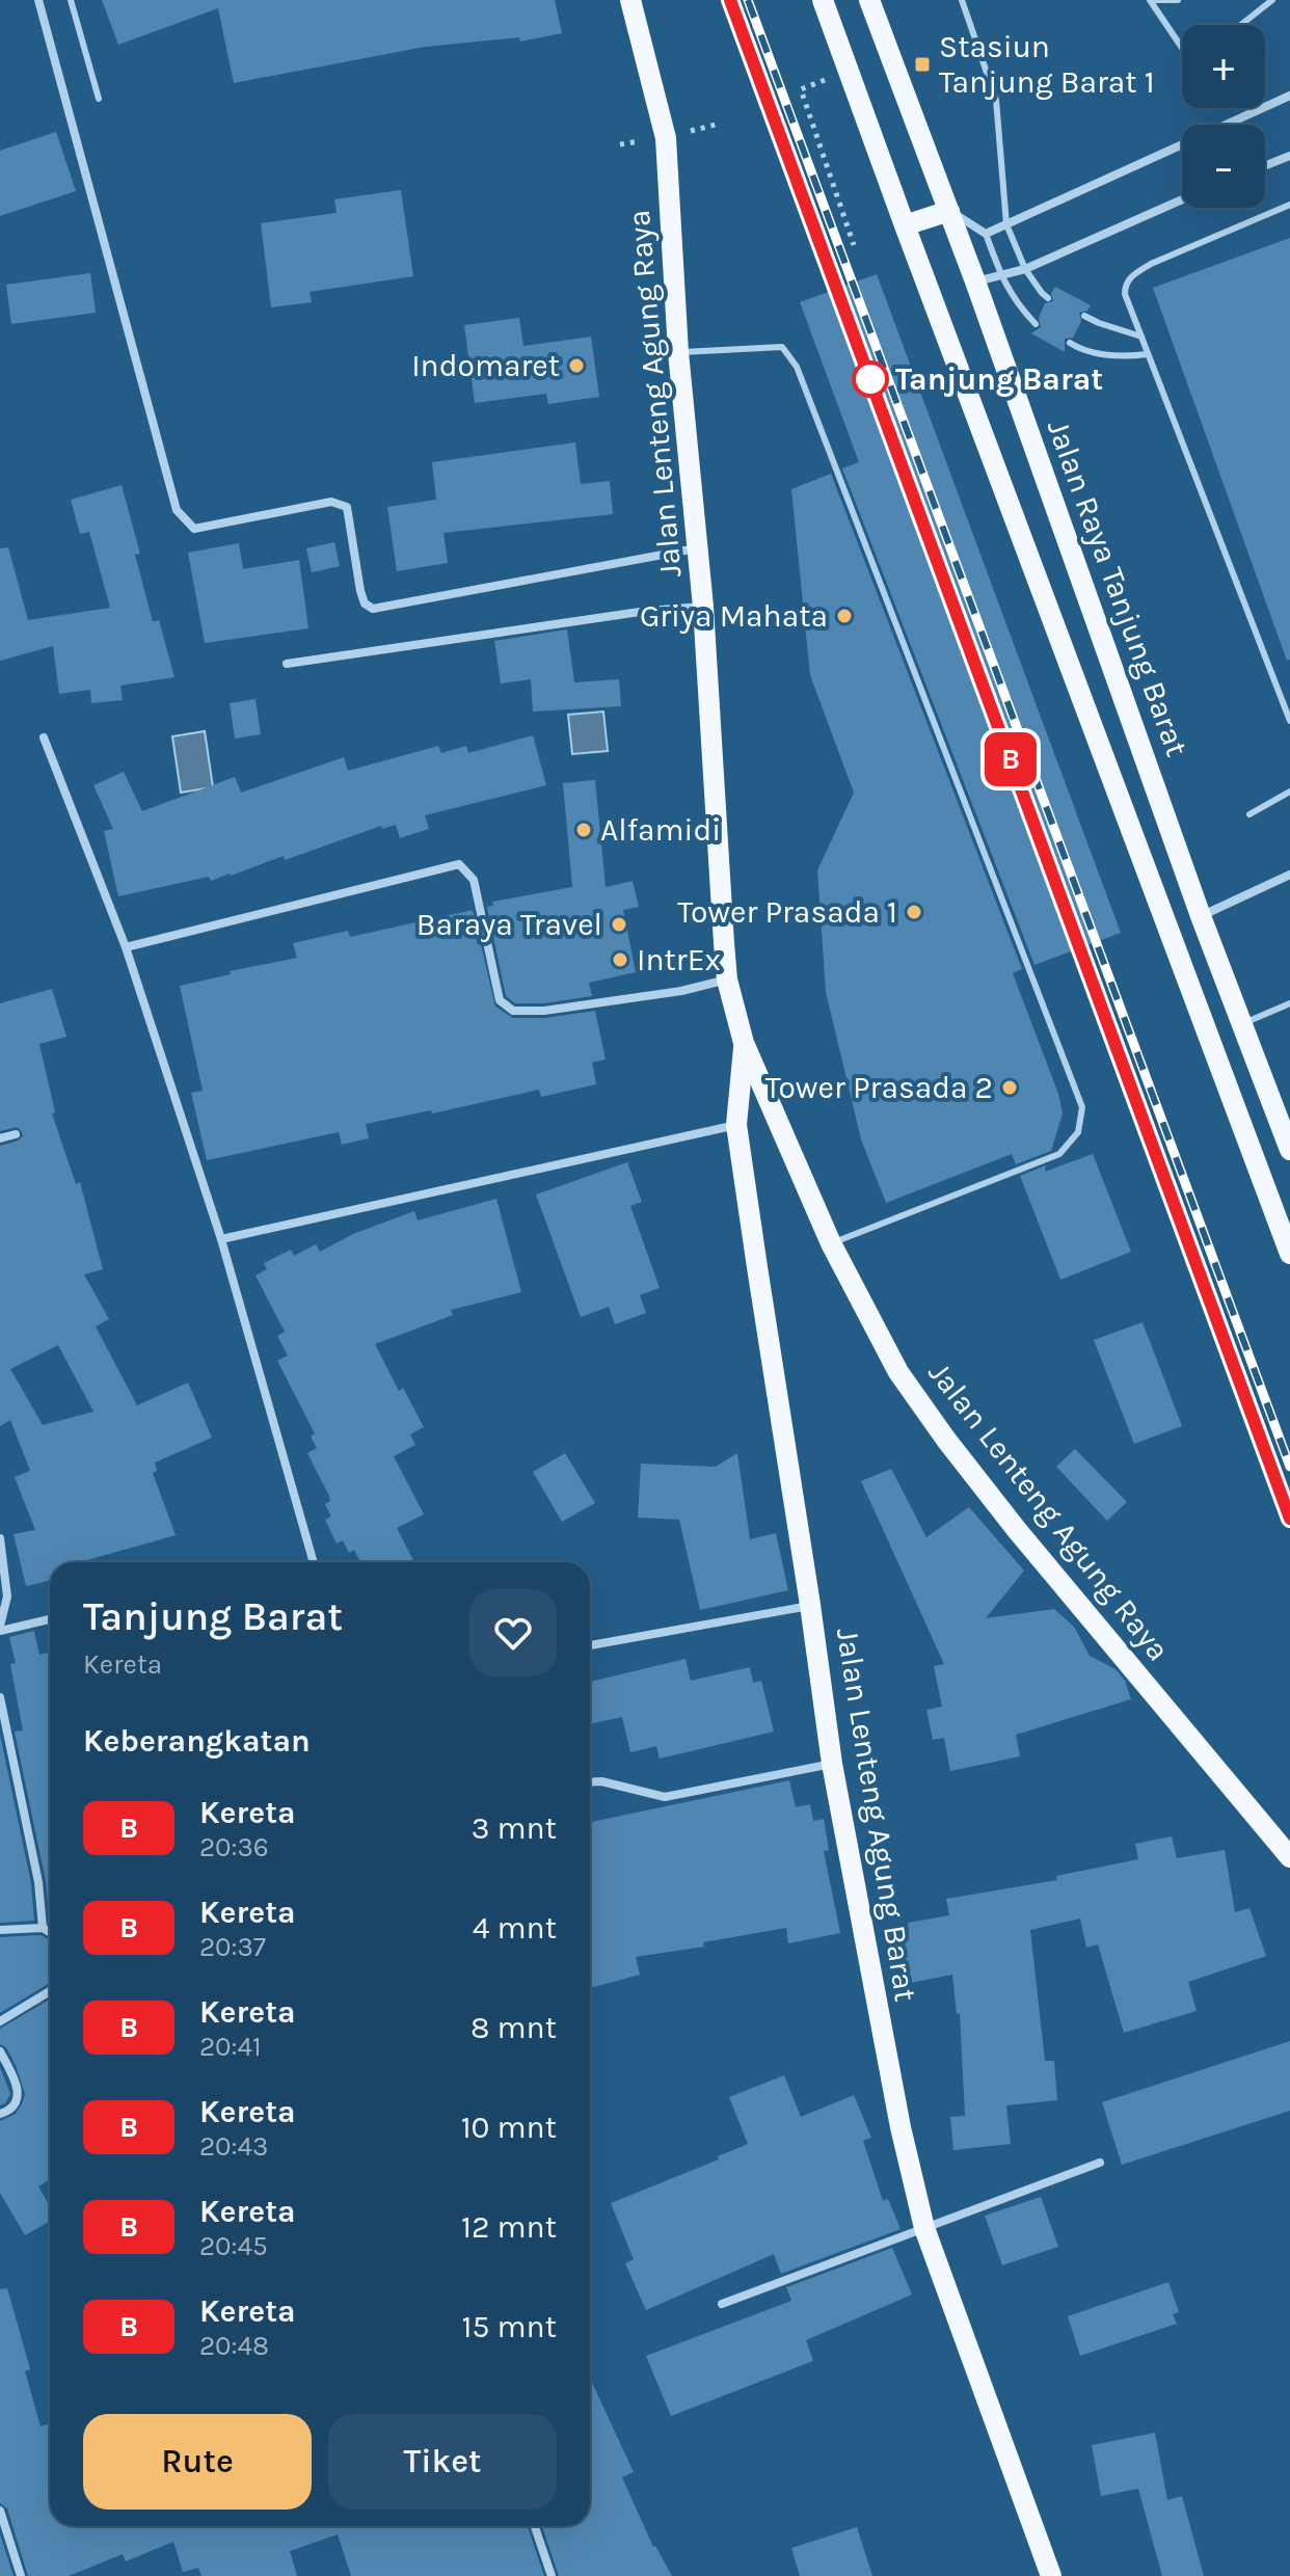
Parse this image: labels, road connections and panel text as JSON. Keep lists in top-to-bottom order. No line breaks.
{"streets":{"main road":["Jalan Lenteng Agung Raya","Jalan Raya Tanjung Barat","Jalan Lenteng Agung Barat"]},"crossings":[["Jalan Lenteng Agung Raya","Jalan Lenteng Agung Barat"]],"places":{"transit":["Stasiun Tanjung Barat 1"],"other":["Indomaret","Tanjung Barat","Griya Mahata","Alfamidi","Tower Prasada 1","Baraya Travel","IntrEx","Tower Prasada 2"]},"page":{"on_map":"B","map_buttons":["+","−"],"heading":[["Tanjung Barat","Kereta"],"Keberangkatan"],"list":[{"mark":"B","name":"Kereta","note":"20:36","value":"3 mnt"},{"mark":"B","name":"Kereta","note":"20:37","value":"4 mnt"},{"mark":"B","name":"Kereta","note":"20:41","value":"8 mnt"},{"mark":"B","name":"Kereta","note":"20:43","value":"10 mnt"},{"mark":"B","name":"Kereta","note":"20:45","value":"12 mnt"},{"mark":"B","name":"Kereta","note":"20:48","value":"15 mnt"}],"buttons":["Rute","Tiket"]}}
